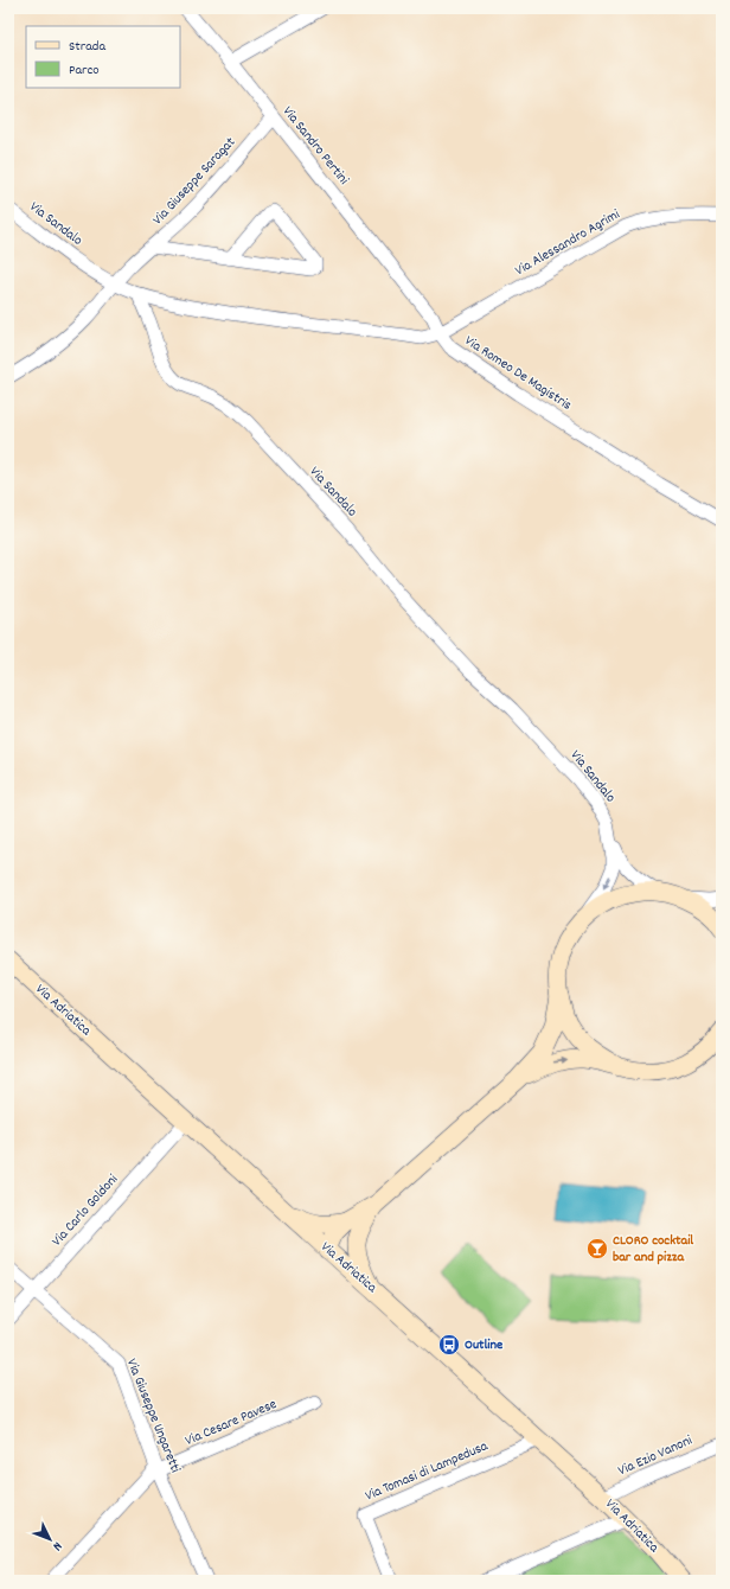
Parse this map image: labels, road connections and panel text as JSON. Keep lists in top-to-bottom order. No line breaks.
{"streets":{"street":["Via Sandro Pertini","Via Giuseppe Saragat","Via Sandalo","Via Alessandro Agrimi","Via Romeo De Magistris","Via Adriatica","Via Carlo Goldoni","Via Giuseppe Ungaretti","Via Cesare Pavese","Via Ezio Vanoni","Via Tomasi di Lampedusa"]},"crossings":[["Via Sandro Pertini","Via Giuseppe Saragat"],["Via Sandro Pertini","Via Alessandro Agrimi"],["Via Sandro Pertini","Via Romeo De Magistris"],["Via Giuseppe Saragat","Via Sandalo"],["Via Alessandro Agrimi","Via Romeo De Magistris"],["Via Adriatica","Via Carlo Goldoni"],["Via Adriatica","Via Ezio Vanoni"],["Via Adriatica","Via Tomasi di Lampedusa"],["Via Carlo Goldoni","Via Giuseppe Ungaretti"],["Via Giuseppe Ungaretti","Via Cesare Pavese"]],"places":{"bar":["CLORO cocktail bar and pizza"],"bus stop":["Outline"]},"legend":["Strada","Parco"],"north":"bottom right"}
